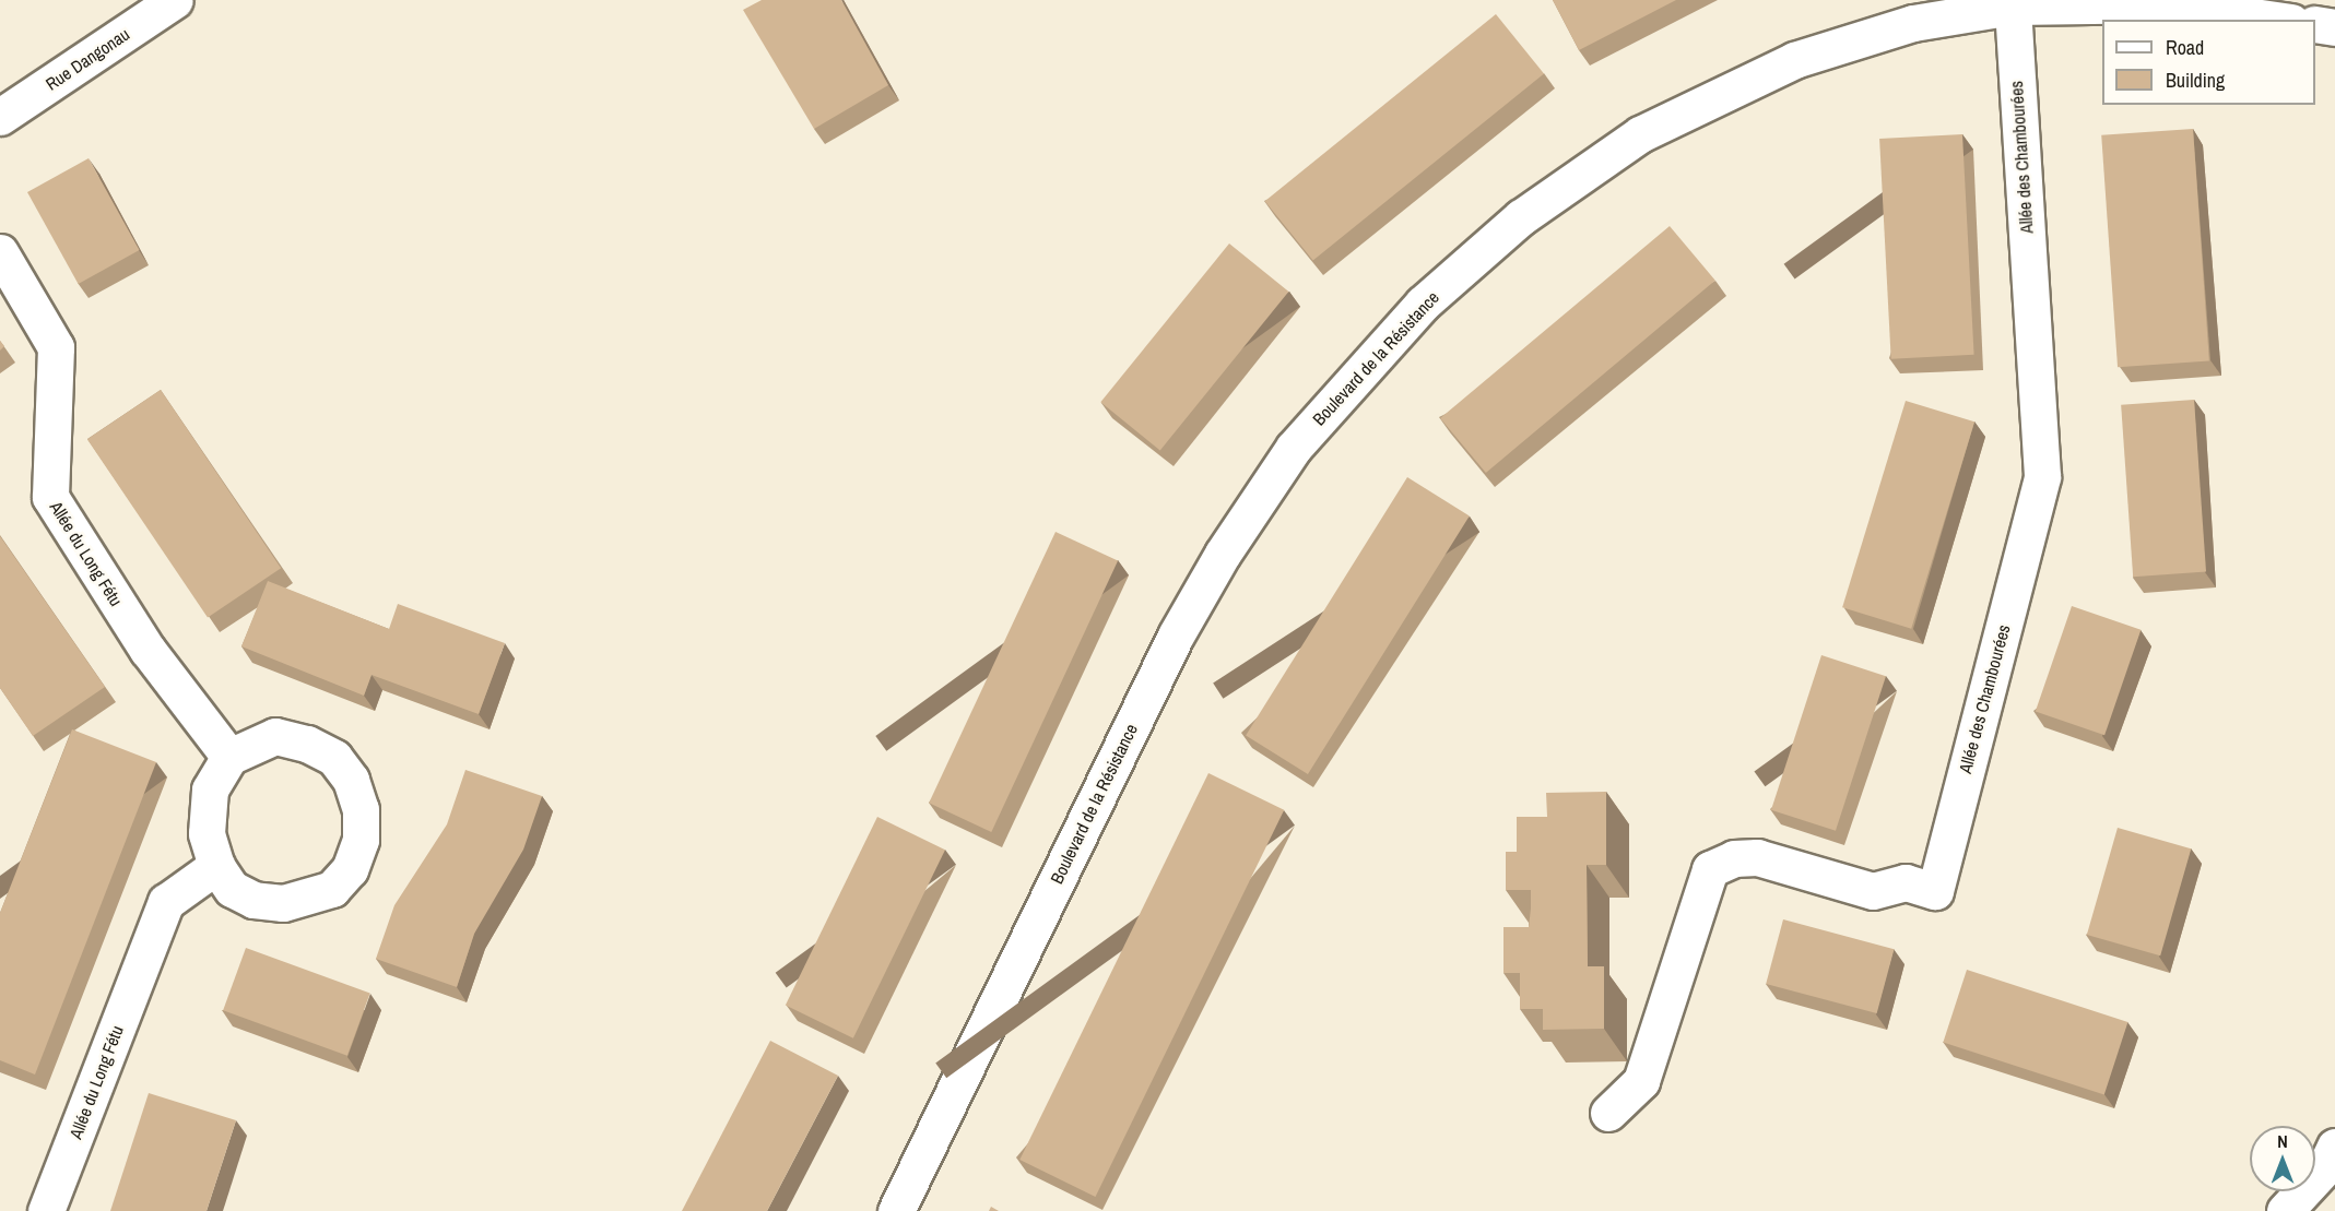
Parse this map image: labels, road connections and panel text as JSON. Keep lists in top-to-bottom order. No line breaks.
{"streets":{"street":["Rue Dangonau","Allée des Chambourées","Boulevard de la Résistance","Allée du Long Fétu"]},"crossings":[["Allée des Chambourées","Boulevard de la Résistance"]],"legend":["Road","Building"],"north":"top"}
